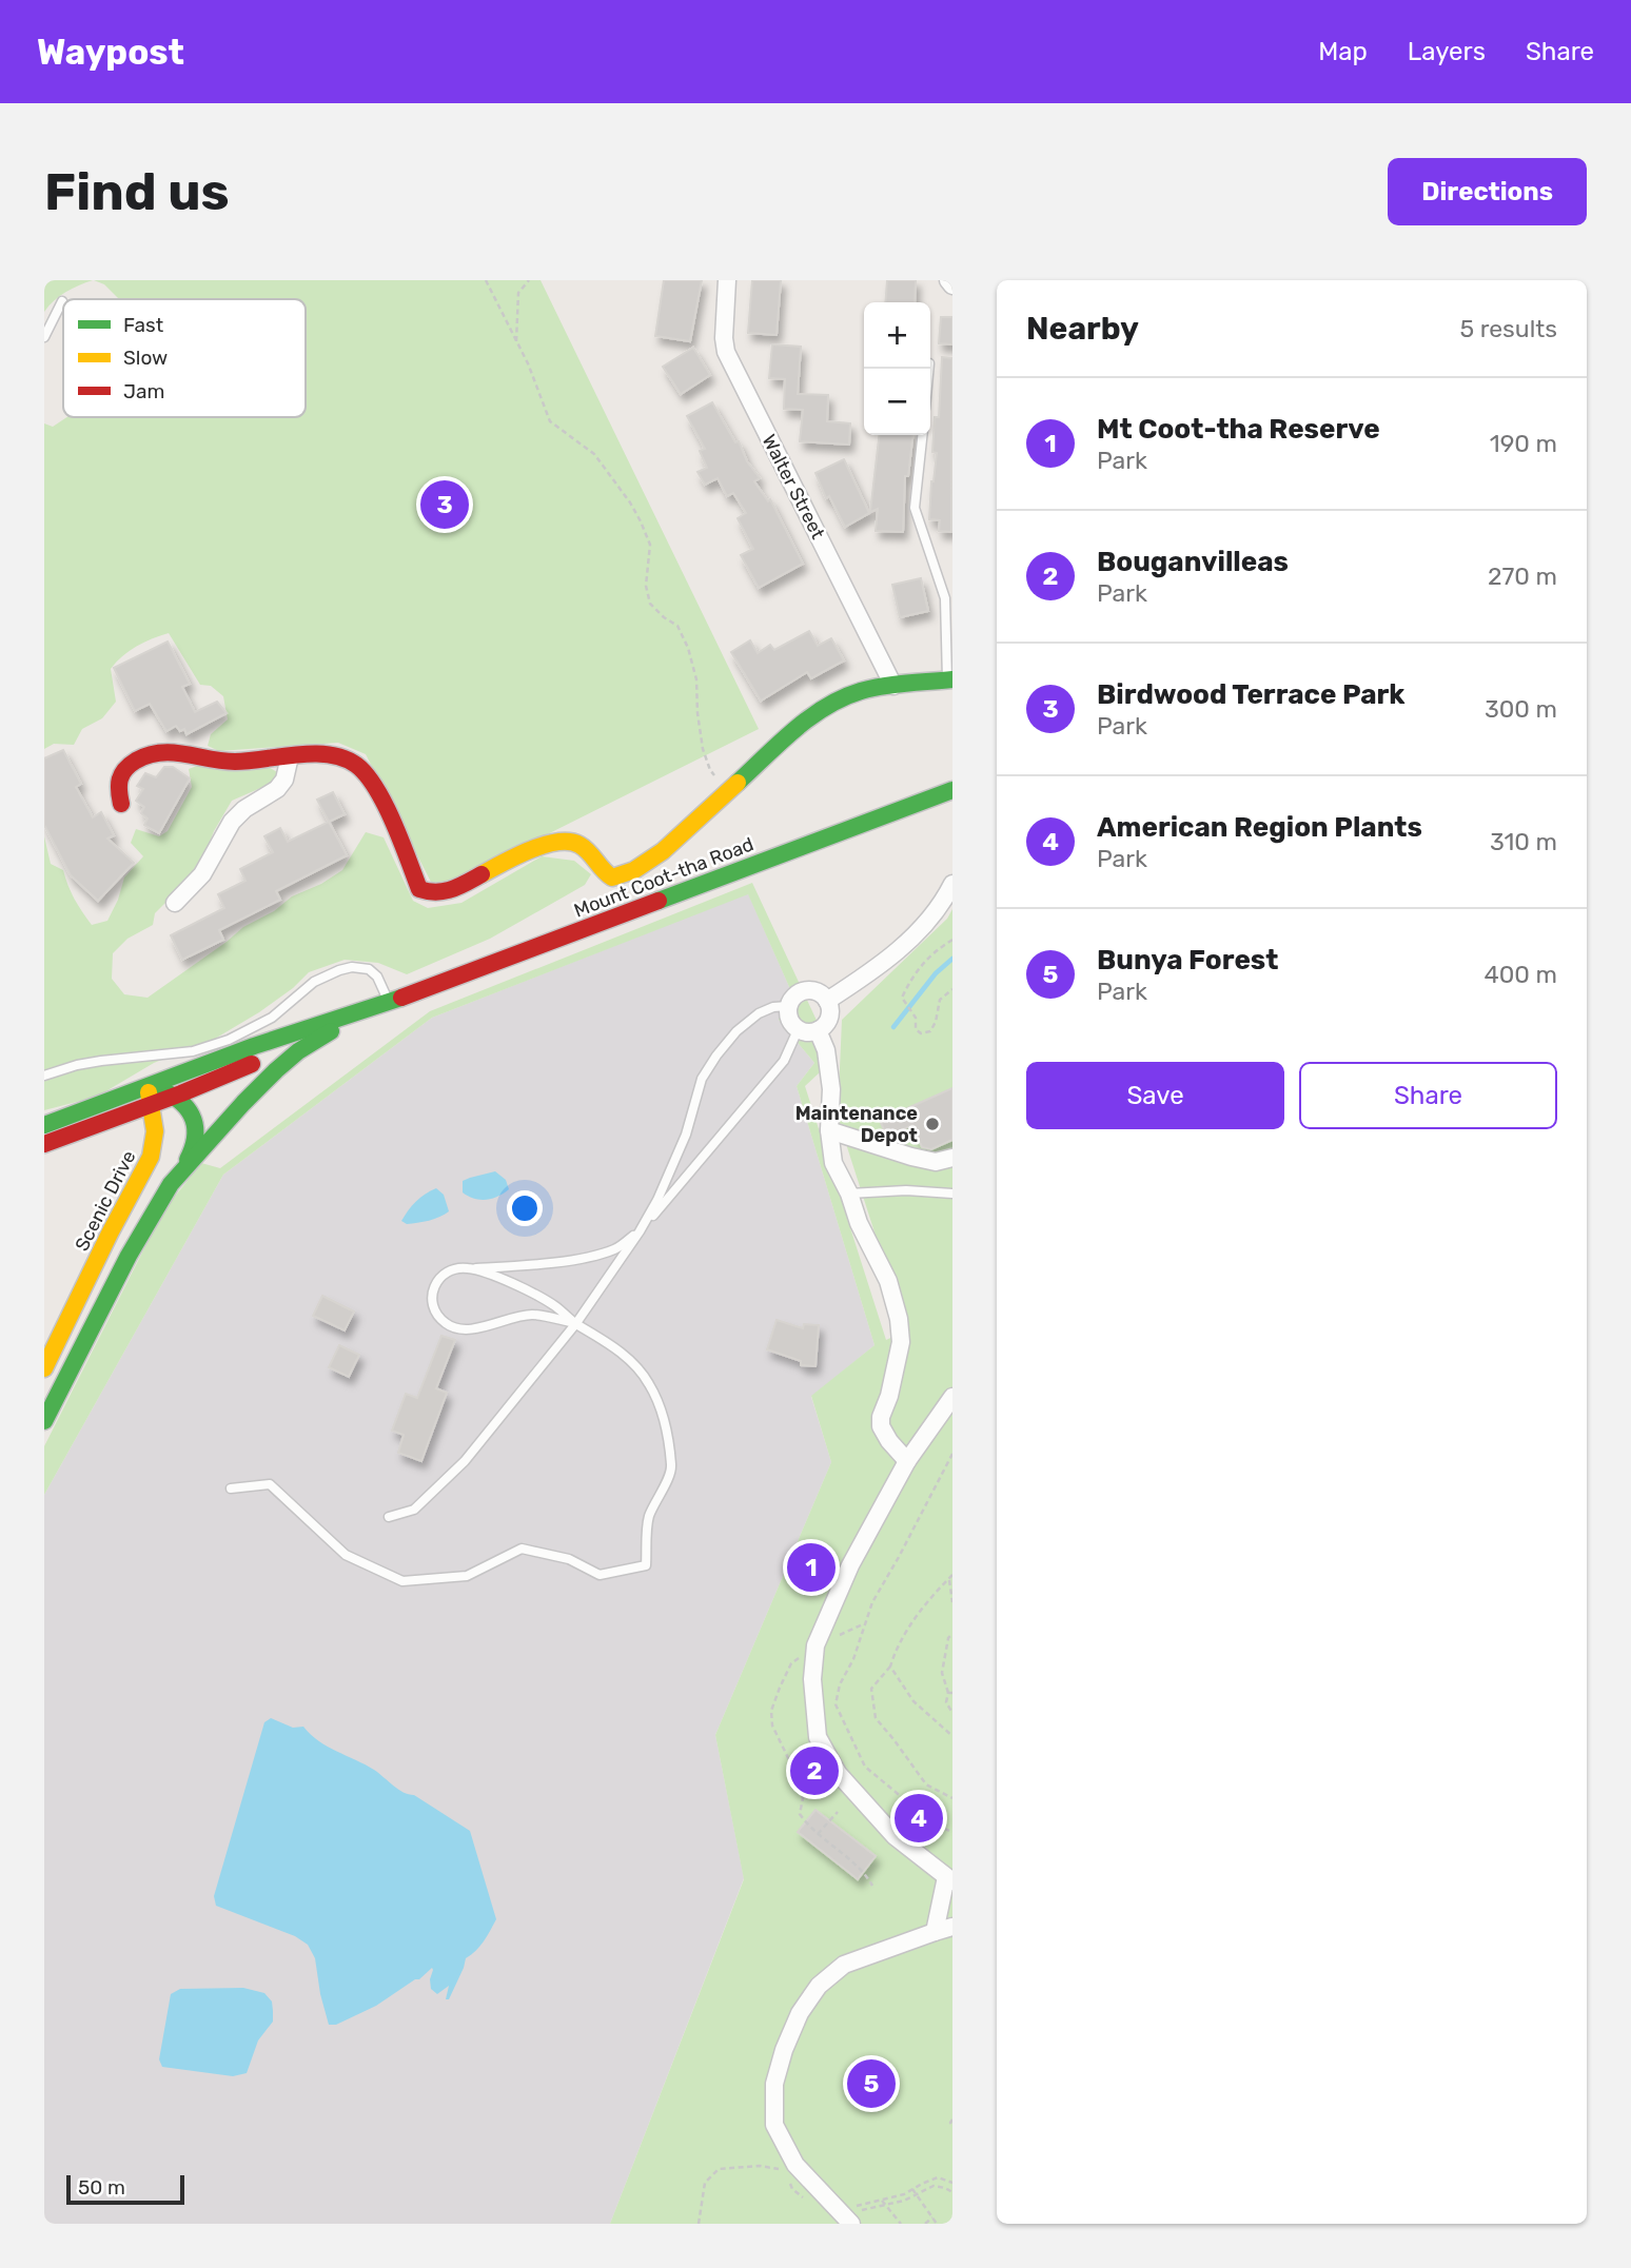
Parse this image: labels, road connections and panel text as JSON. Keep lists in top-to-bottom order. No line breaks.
{"streets":{"main road":["Mount Coot-tha Road","Scenic Drive"],"street":["Walter Street"]},"crossings":[["Mount Coot-tha Road","Scenic Drive"]],"places":["Maintenance Depot"],"legend":["Fast","Slow","Jam"],"scale_bar":"50 m","page":{"header":"Waypost","nav":["Map","Layers","Share"],"buttons":["Directions",["Save","Share"]],"title":"Find us","heading":["Nearby","5 results"],"map_buttons":["+","−"],"list":[{"mark":"1","name":"Mt Coot-tha Reserve","note":"Park","value":"190 m"},{"mark":"2","name":"Bouganvilleas","note":"Park","value":"270 m"},{"mark":"3","name":"Birdwood Terrace Park","note":"Park","value":"300 m"},{"mark":"4","name":"American Region Plants","note":"Park","value":"310 m"},{"mark":"5","name":"Bunya Forest","note":"Park","value":"400 m"}],"pins":["3","1","2","4","5"],"scale":"50 m"}}
